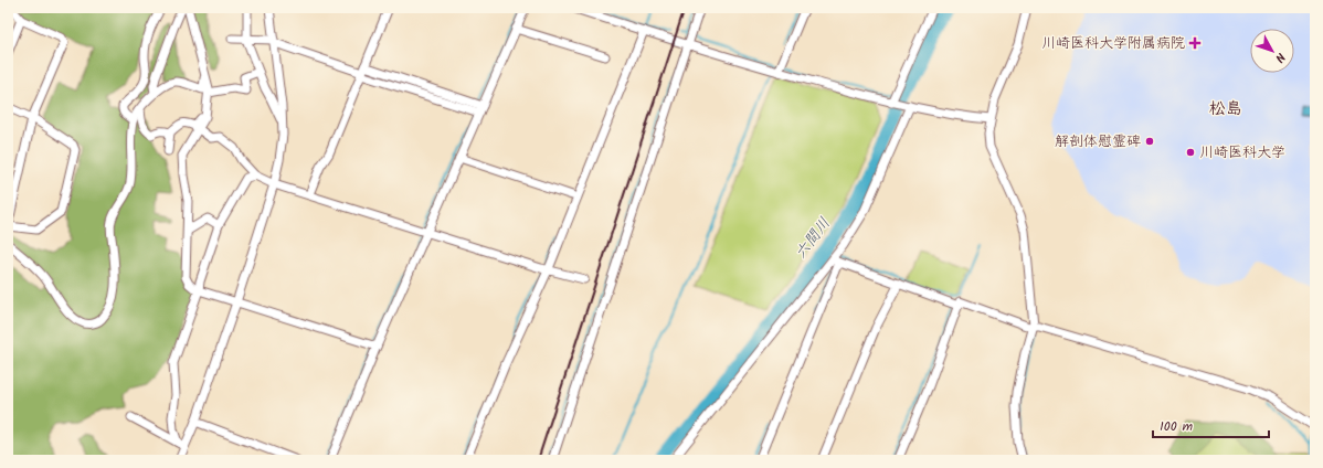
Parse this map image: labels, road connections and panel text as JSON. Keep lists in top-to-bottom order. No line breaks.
{"districts":["松島"],"water":["六間川"],"places":{"health":["川崎医科大学附属病院"],"other":["解剖体慰霊碑","川崎医科大学"]},"scale_bar":"100 m","north":"bottom right"}
